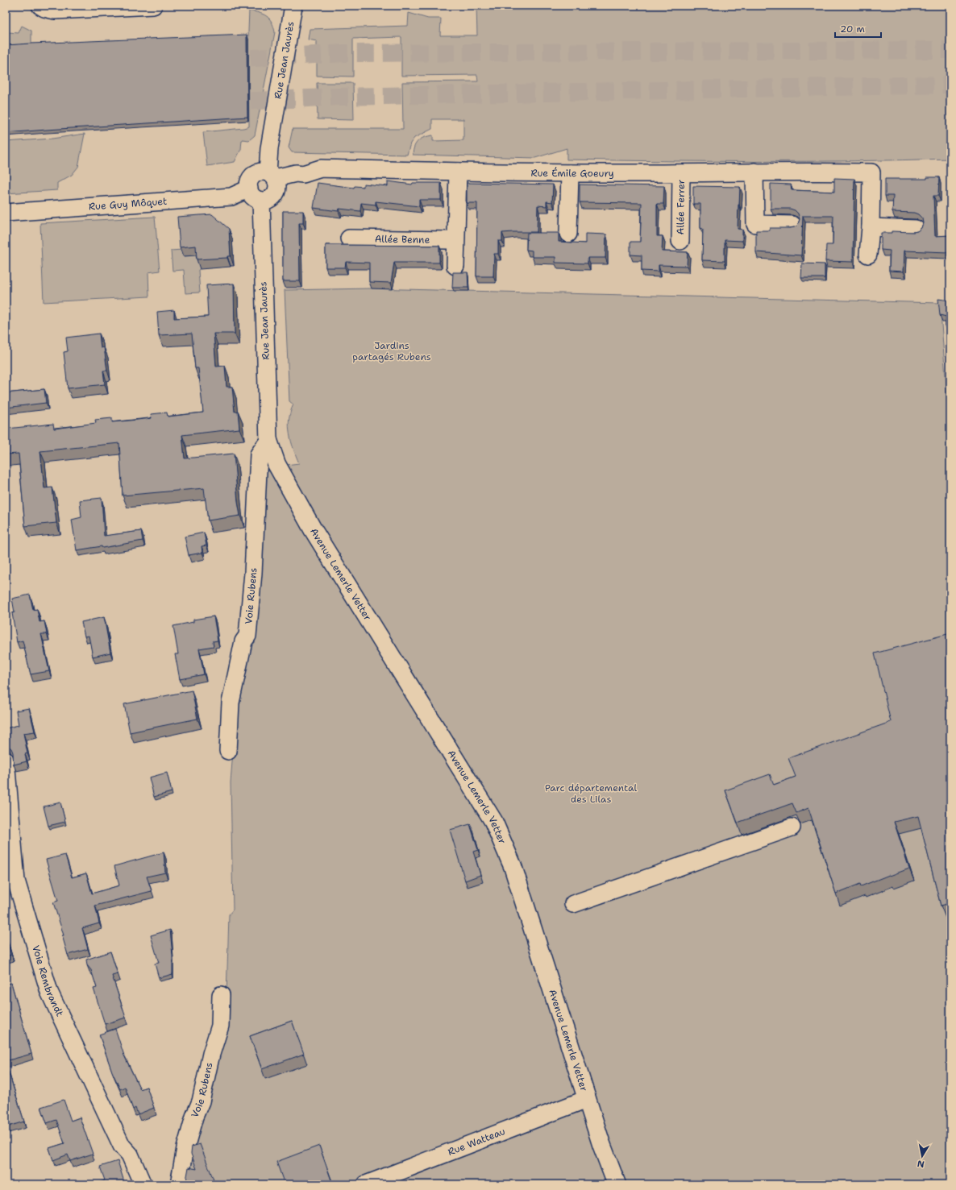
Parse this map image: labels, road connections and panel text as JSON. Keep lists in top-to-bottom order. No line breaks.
{"streets":{"street":["Rue Jean Jaurès","Rue Émile Goeury","Rue Guy Môquet","Allée Ferrer","Allée Benne","Avenue Lemerle Vetter","Voie Rubens","Voie Rembrandt","Rue Watteau"]},"crossings":[["Rue Jean Jaurès","Rue Émile Goeury"],["Rue Jean Jaurès","Rue Guy Môquet"],["Rue Jean Jaurès","Avenue Lemerle Vetter"],["Rue Jean Jaurès","Voie Rubens"],["Rue Émile Goeury","Rue Guy Môquet"],["Rue Émile Goeury","Allée Ferrer"],["Avenue Lemerle Vetter","Voie Rubens"],["Avenue Lemerle Vetter","Rue Watteau"]],"parks":["Jardins partagés Rubens","Parc départemental des Lilas"],"scale_bar":"20 m","north":"bottom"}
